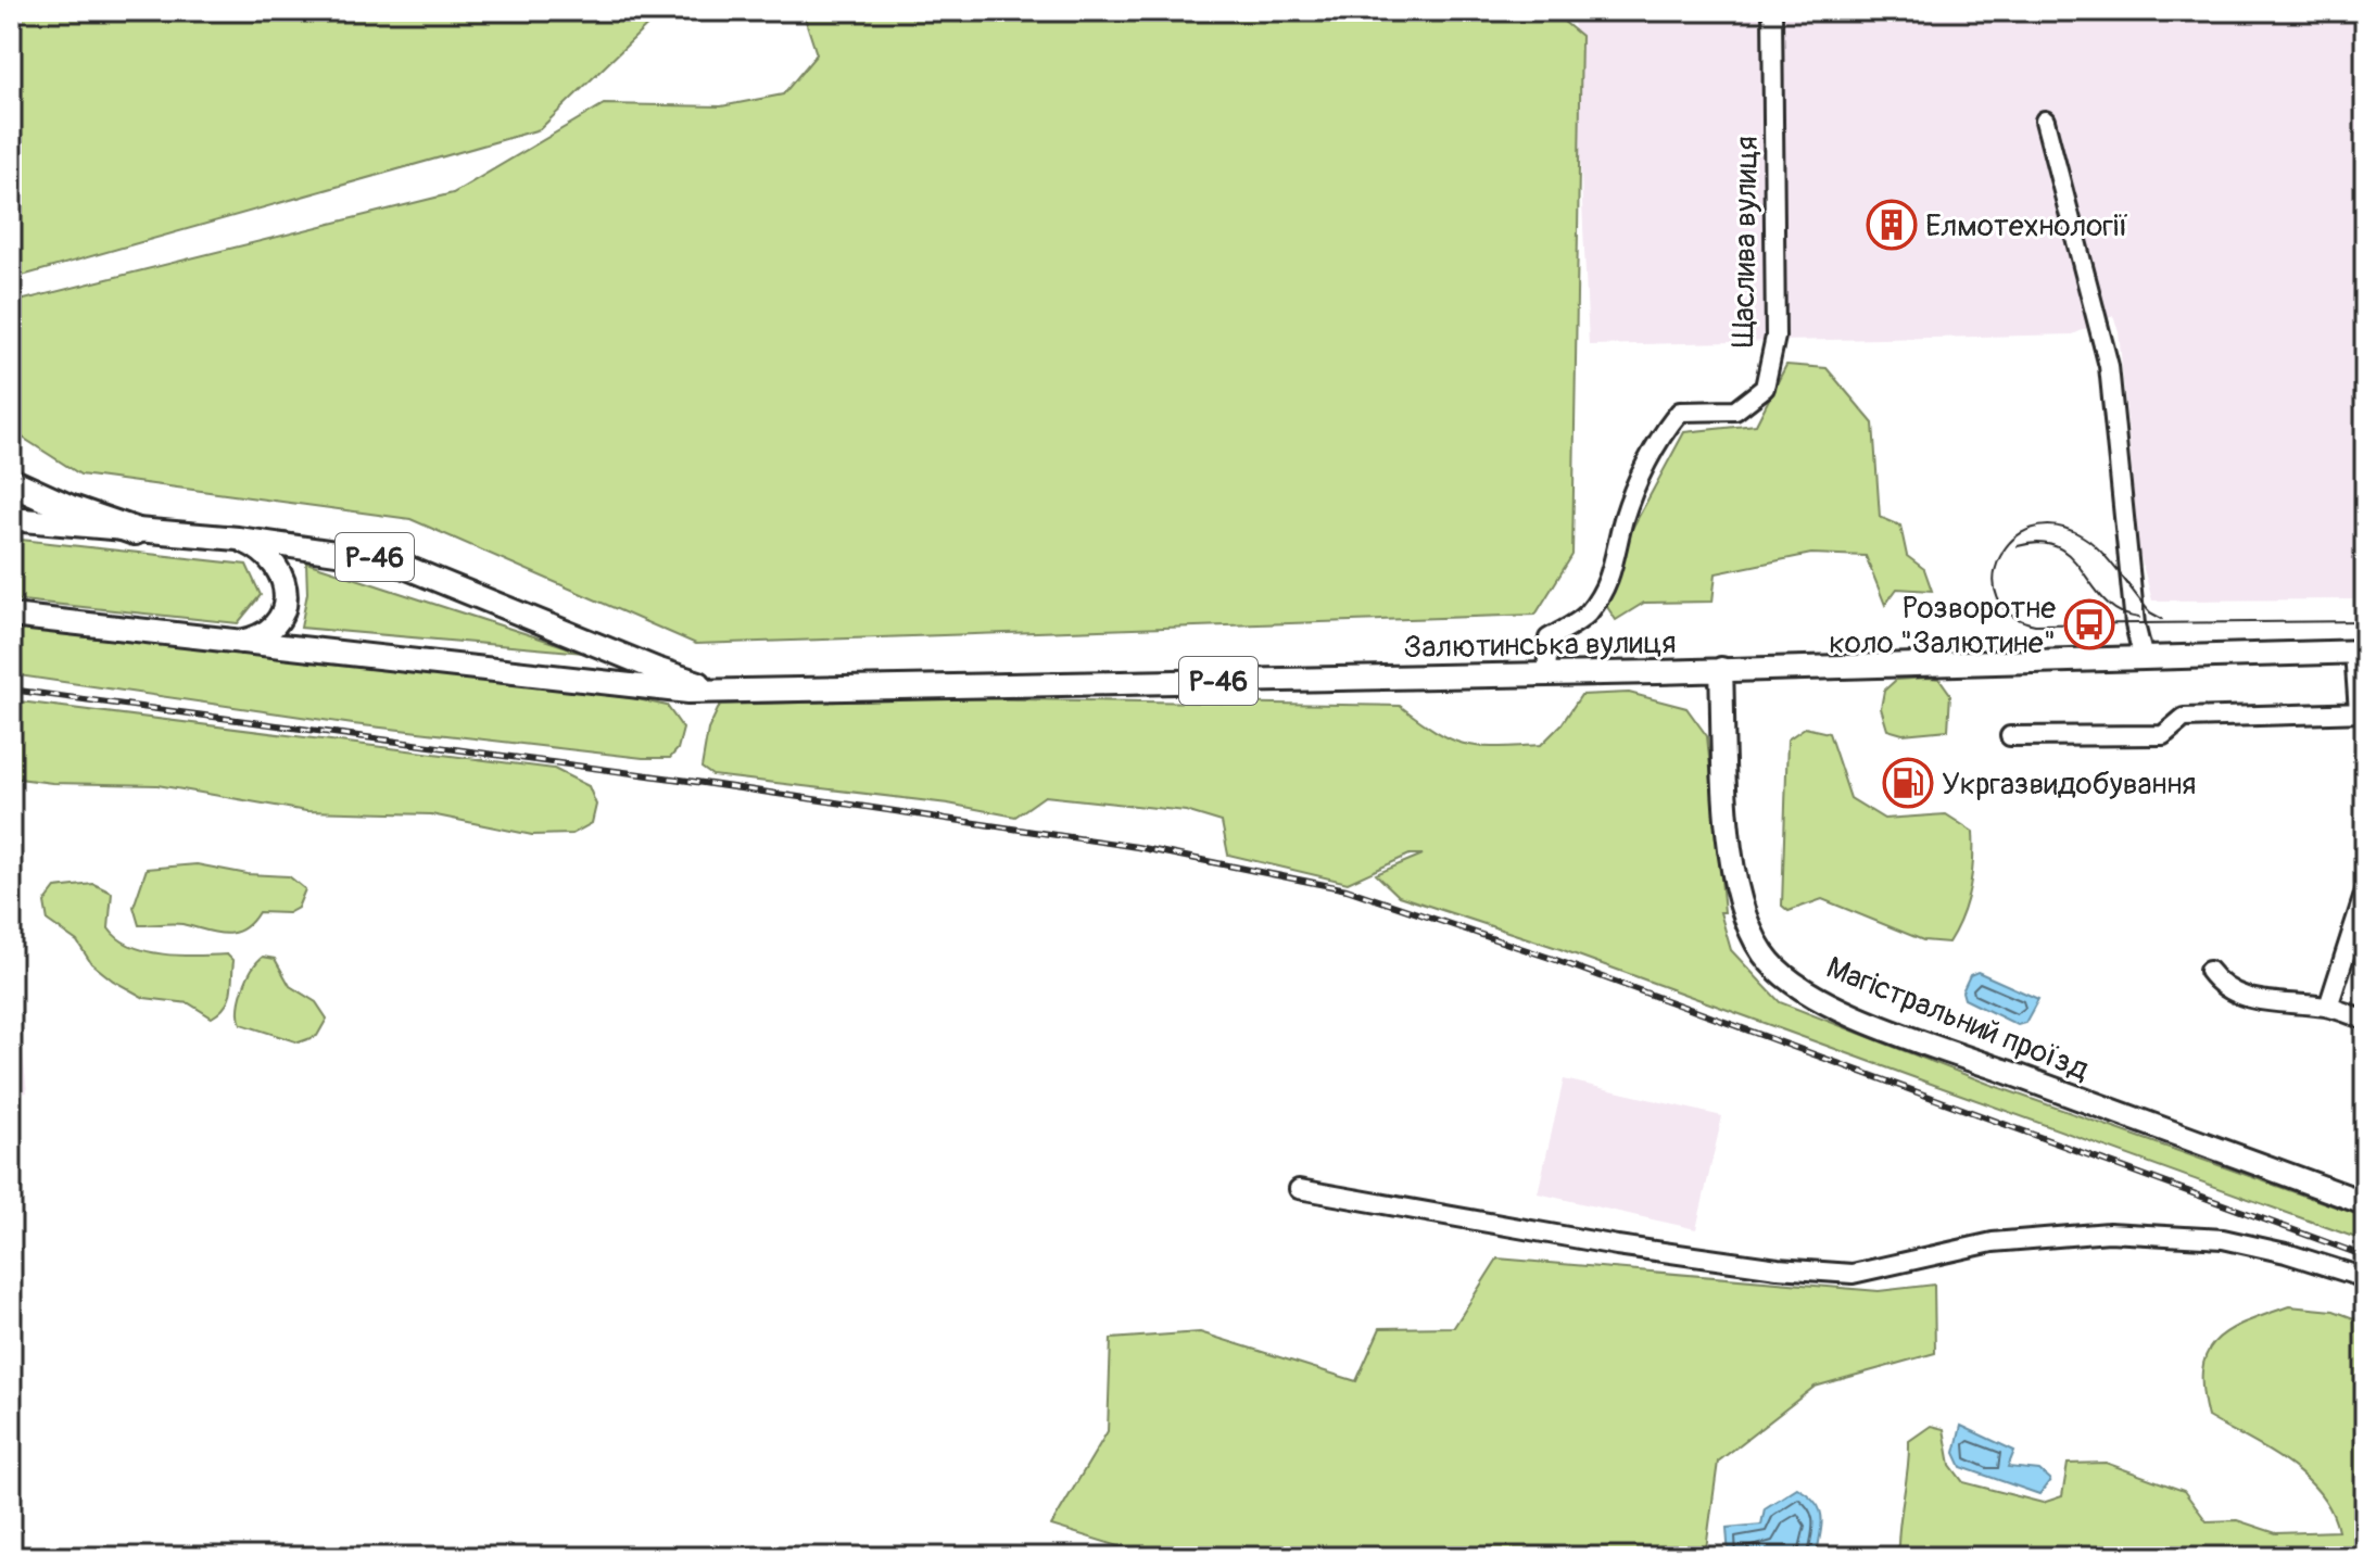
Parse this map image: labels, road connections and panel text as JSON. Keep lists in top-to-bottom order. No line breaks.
{"streets":{"main road":["Р-46","Залютинська вулиця","Магістральний проїзд"],"street":["Щаслива вулиця"]},"crossings":[["Щаслива вулиця","Залютинська вулиця"],["Р-46","Залютинська вулиця"],["Залютинська вулиця","Магістральний проїзд"]],"places":{"building":["Елмотехнології"],"bus stop":["Розворотне коло \"Залютине\""],"fuel station":["Укргазвидобування"]}}
